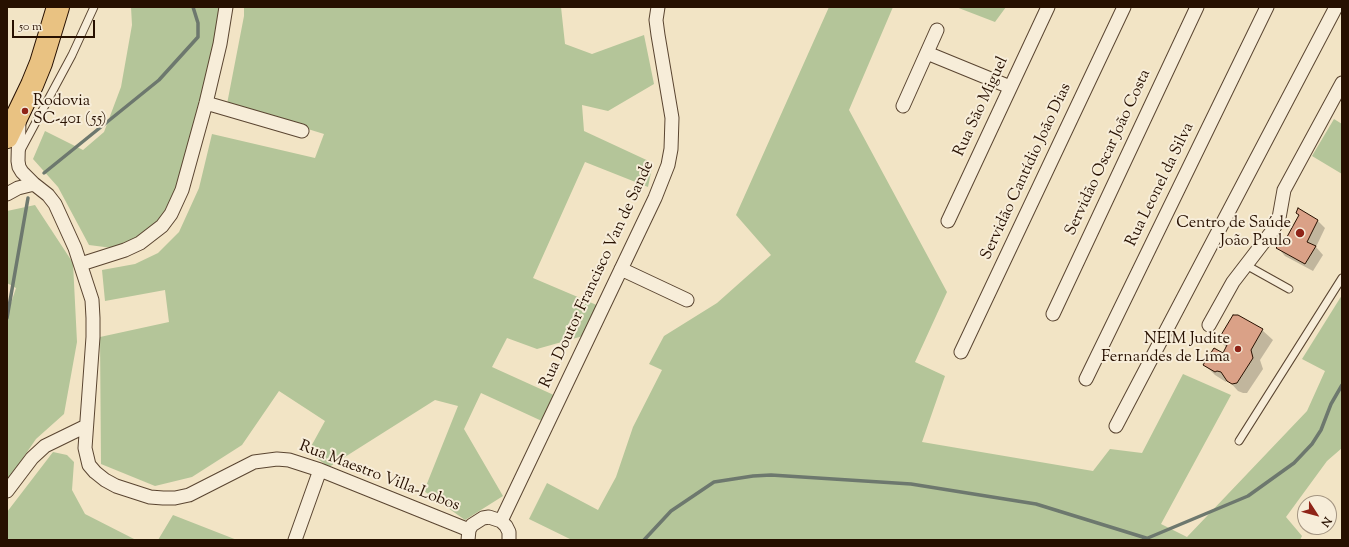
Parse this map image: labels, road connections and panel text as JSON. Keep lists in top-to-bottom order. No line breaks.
{"streets":{"street":["Rua São Miguel","Servidão Oscar João Costa","Servidão Cantídio João Dias","Rua Leonel da Silva","Rua Doutor Francisco Van de Sande","Rua Maestro Villa-Lobos"]},"places":["Rodovia SC-401 (55)","Centro de Saúde João Paulo","NEIM Judite Fernandes de Lima"],"scale_bar":"50 m","north":"bottom right"}
